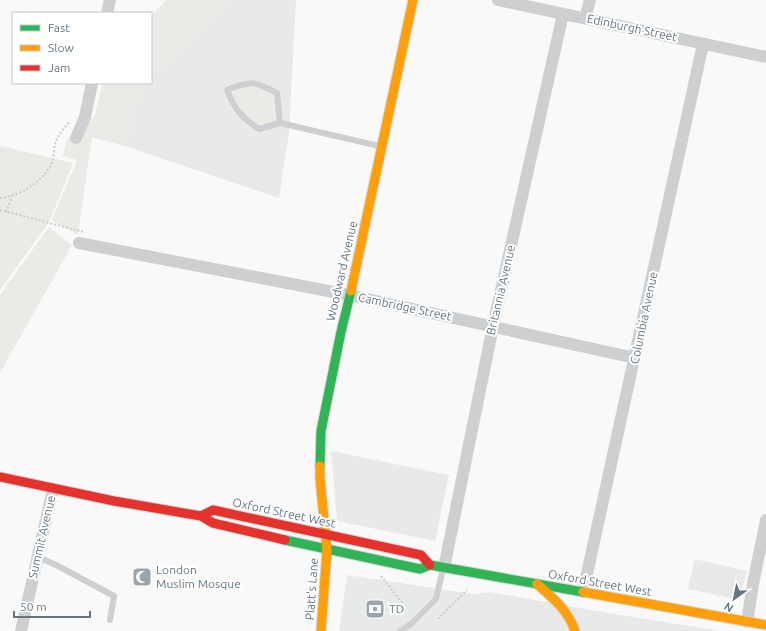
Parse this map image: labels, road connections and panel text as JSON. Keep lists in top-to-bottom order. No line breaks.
{"streets":{"main road":["Woodward Avenue","Oxford Street West","Platt's Lane"],"street":["Edinburgh Street","Britannia Avenue","Cambridge Street","Columbia Avenue","Summit Avenue"]},"crossings":[["Edinburgh Street","Britannia Avenue"],["Edinburgh Street","Columbia Avenue"],["Woodward Avenue","Cambridge Street"],["Woodward Avenue","Oxford Street West"],["Woodward Avenue","Platt's Lane"],["Britannia Avenue","Cambridge Street"],["Britannia Avenue","Oxford Street West"],["Cambridge Street","Columbia Avenue"],["Columbia Avenue","Oxford Street West"],["Oxford Street West","Summit Avenue"],["Oxford Street West","Platt's Lane"]],"places":{"mosque":["London Muslim Mosque"],"bank":["TD"]},"legend":["Fast","Slow","Jam"],"scale_bar":"50 m","north":"bottom left"}
